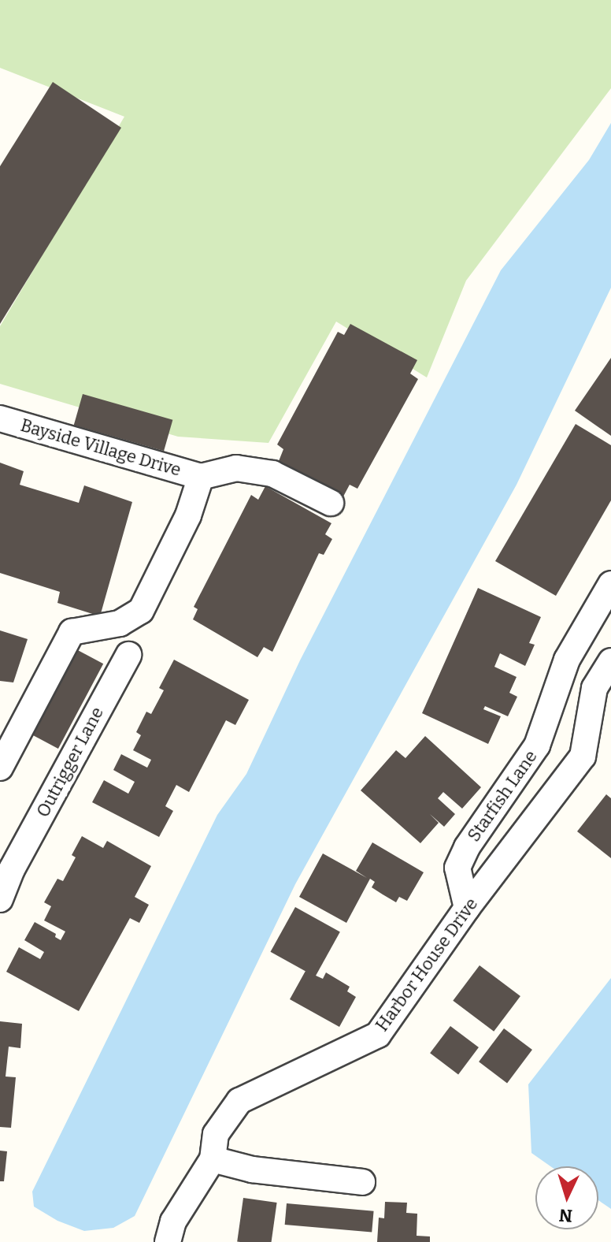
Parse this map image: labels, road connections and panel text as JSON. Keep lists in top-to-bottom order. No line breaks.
{"streets":{"street":["Bayside Village Drive","Outrigger Lane","Starfish Lane","Harbor House Drive"]},"crossings":[["Starfish Lane","Harbor House Drive"]],"north":"bottom"}
